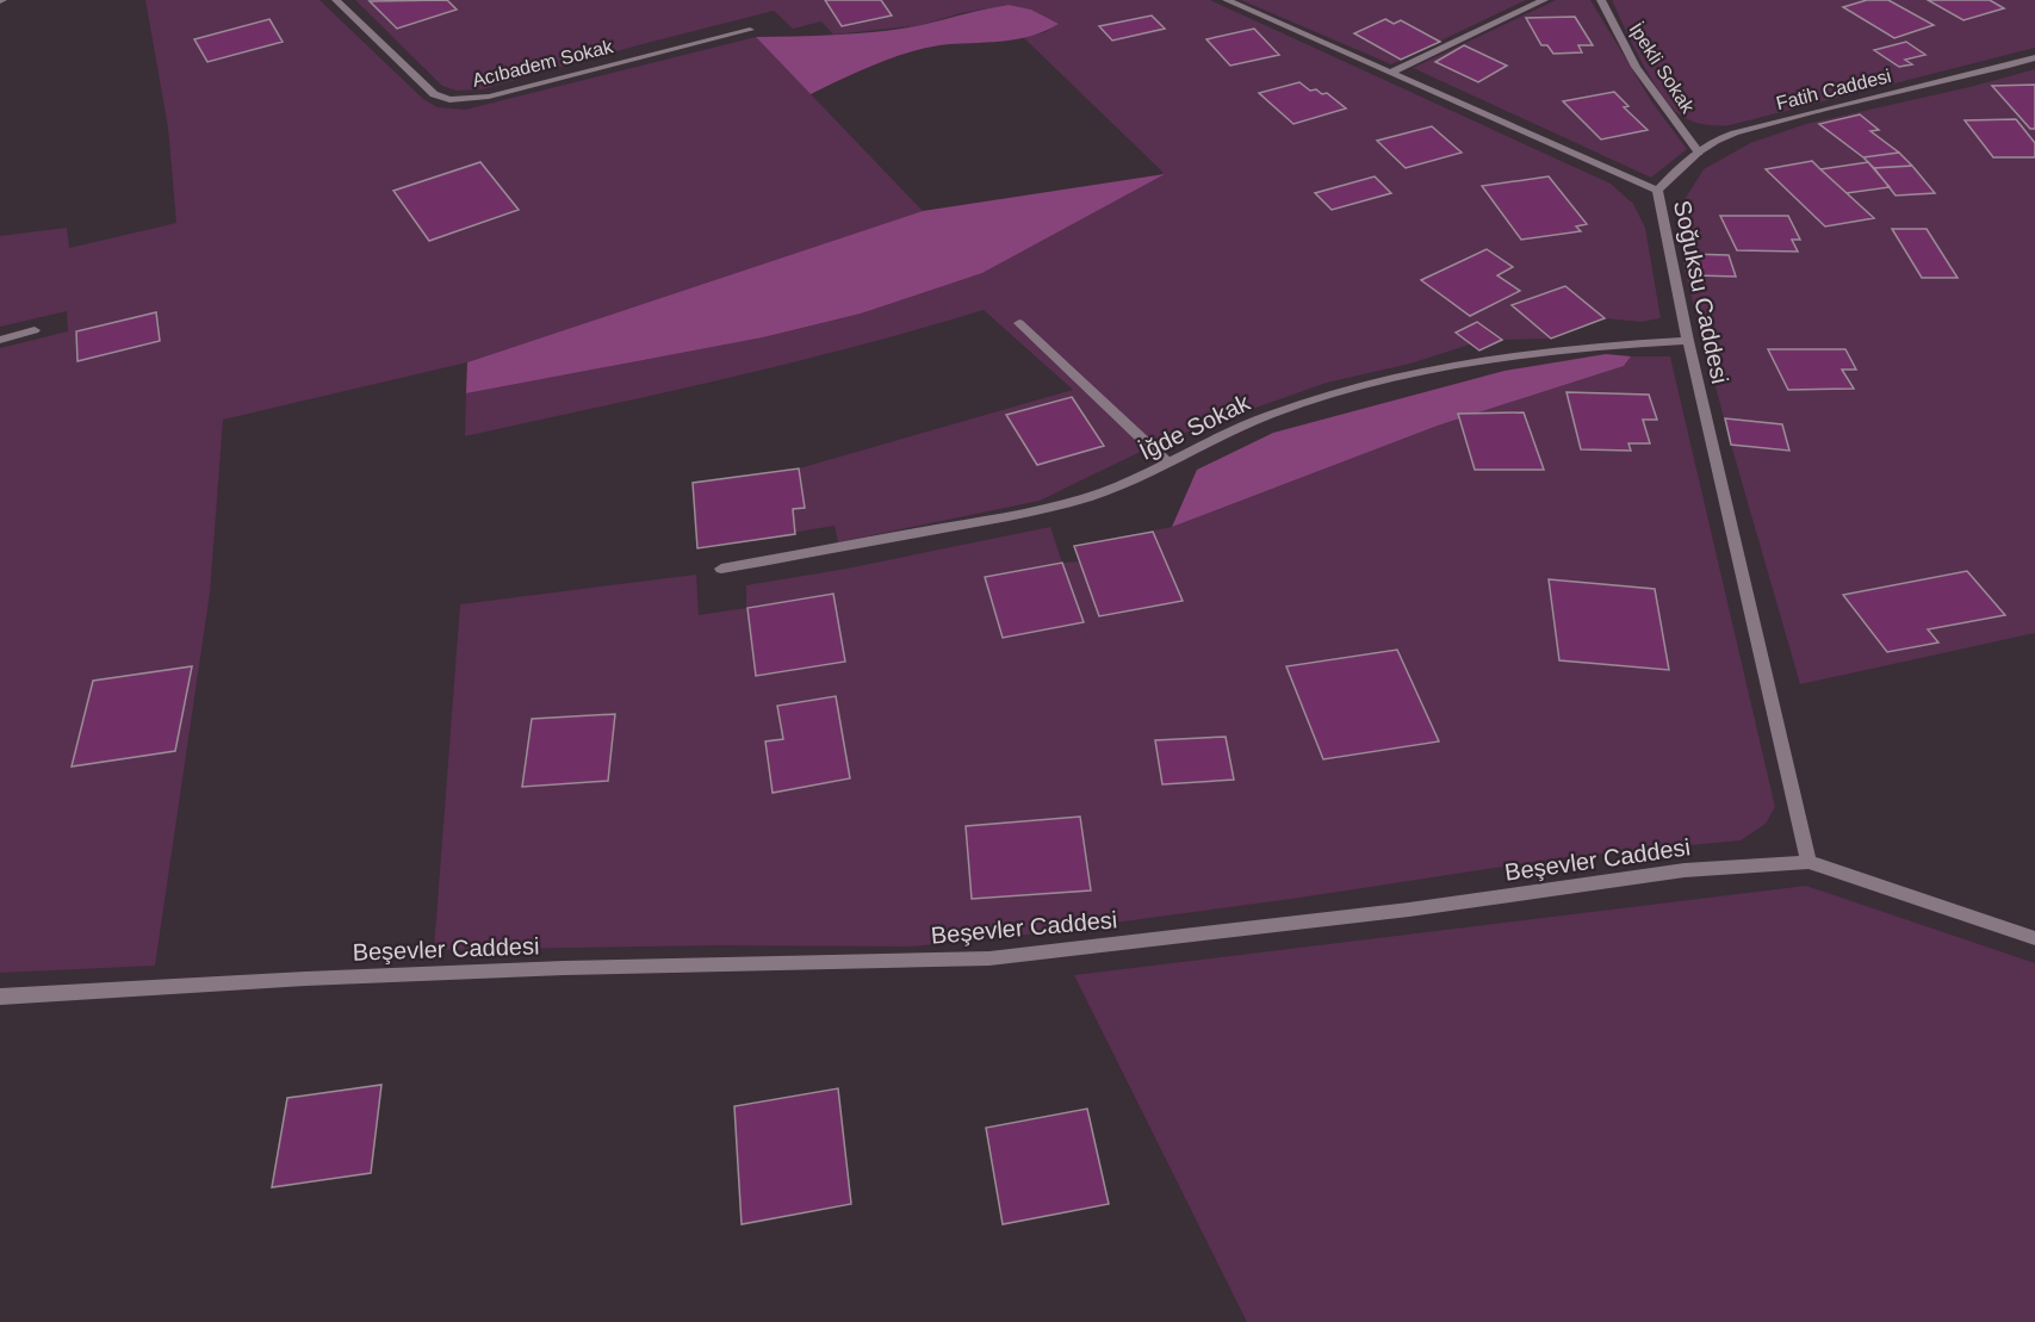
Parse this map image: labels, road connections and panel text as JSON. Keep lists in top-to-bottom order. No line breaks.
{"streets":{"street":["Acıbadem Sokak","İpekli Sokak","Fatih Caddesi","Soğuksu Caddesi","İğde Sokak","Beşevler Caddesi"]},"crossings":[["İpekli Sokak","Fatih Caddesi"],["Fatih Caddesi","Soğuksu Caddesi"],["Soğuksu Caddesi","İğde Sokak"],["Soğuksu Caddesi","Beşevler Caddesi"]]}
